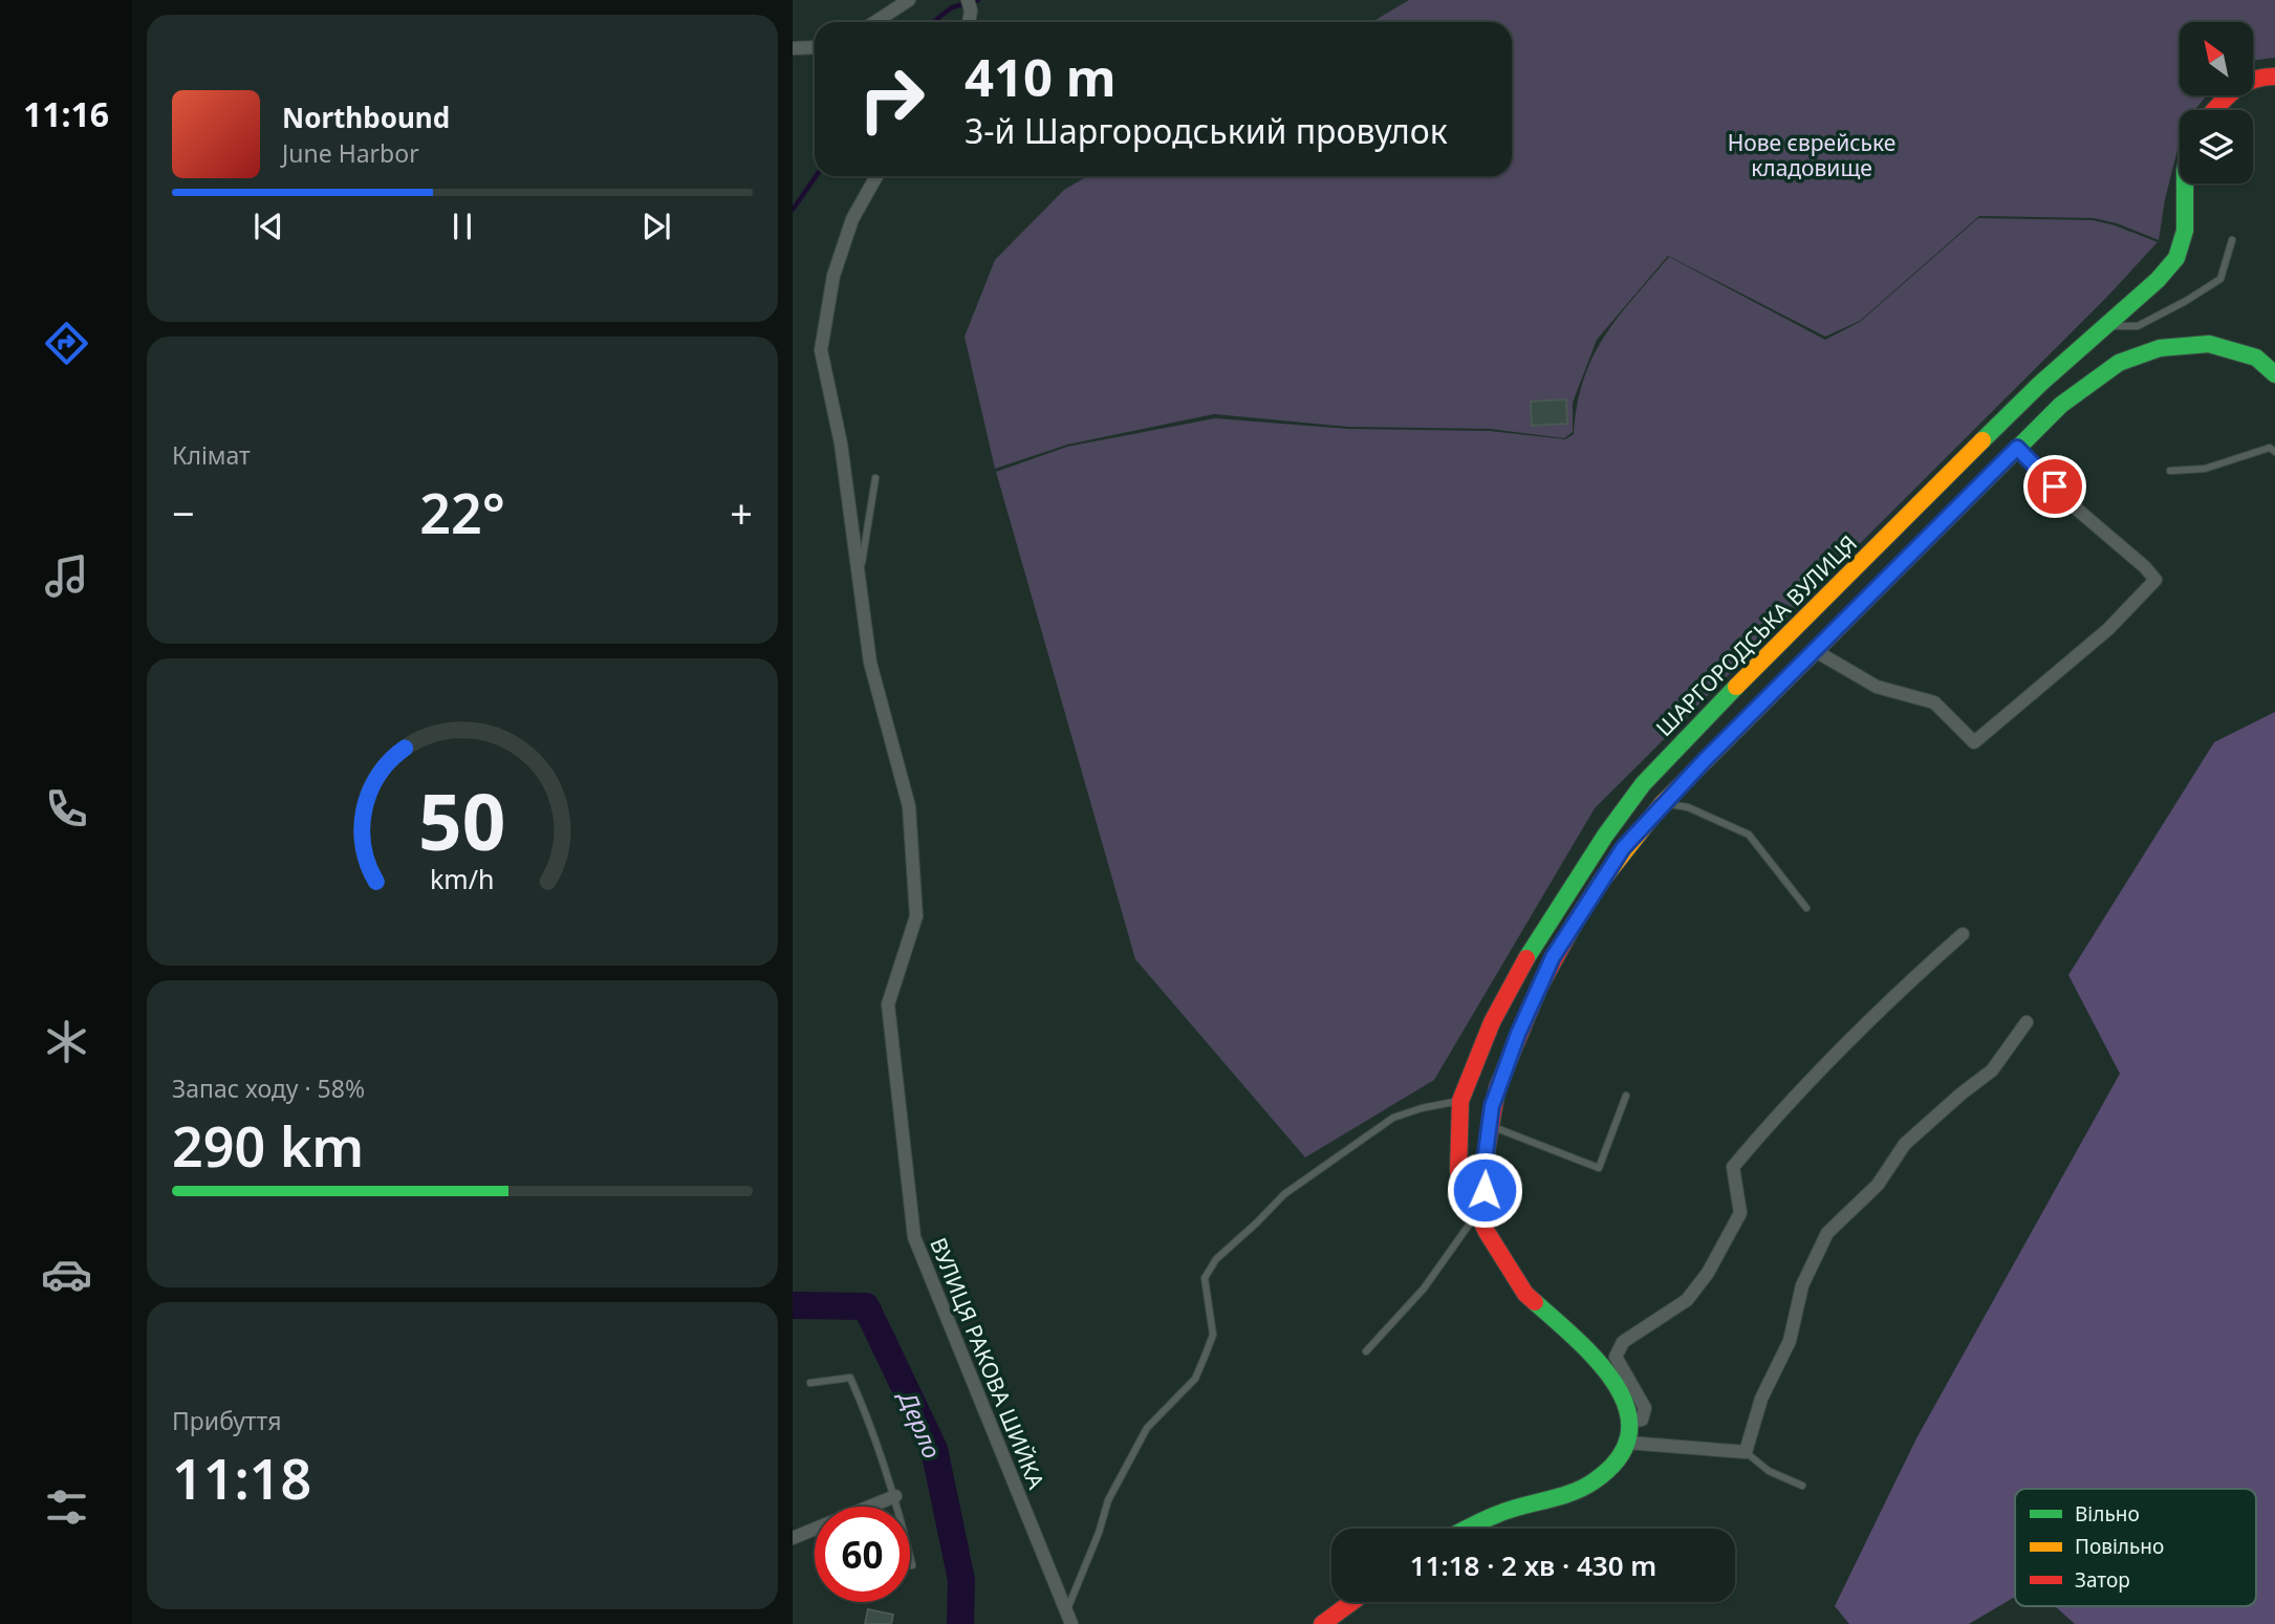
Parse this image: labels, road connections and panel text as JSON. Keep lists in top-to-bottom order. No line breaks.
{"streets":{"main road":["ШАРГОРОДСЬКА ВУЛИЦЯ"],"street":["ВУЛИЦЯ РАКОВА ШИЙКА"]},"water":["Дерло"],"parks":["Нове єврейське кладовище"],"legend":["Вільно","Повільно","Затор"],"north":"top left","page":{"tabs":"11:16","turn":["410 m","3-й Шаргородський провулок"],"song":["Northbound","June Harbor"],"tile":["Клімат",["Запас ходу · 58%","290 km"],["Прибуття","11:18"]],"heat":["−","22°","+"],"limit":"60","trip":"11:18 · 2 хв · 430 m","gauge":["50","km/h"]}}
